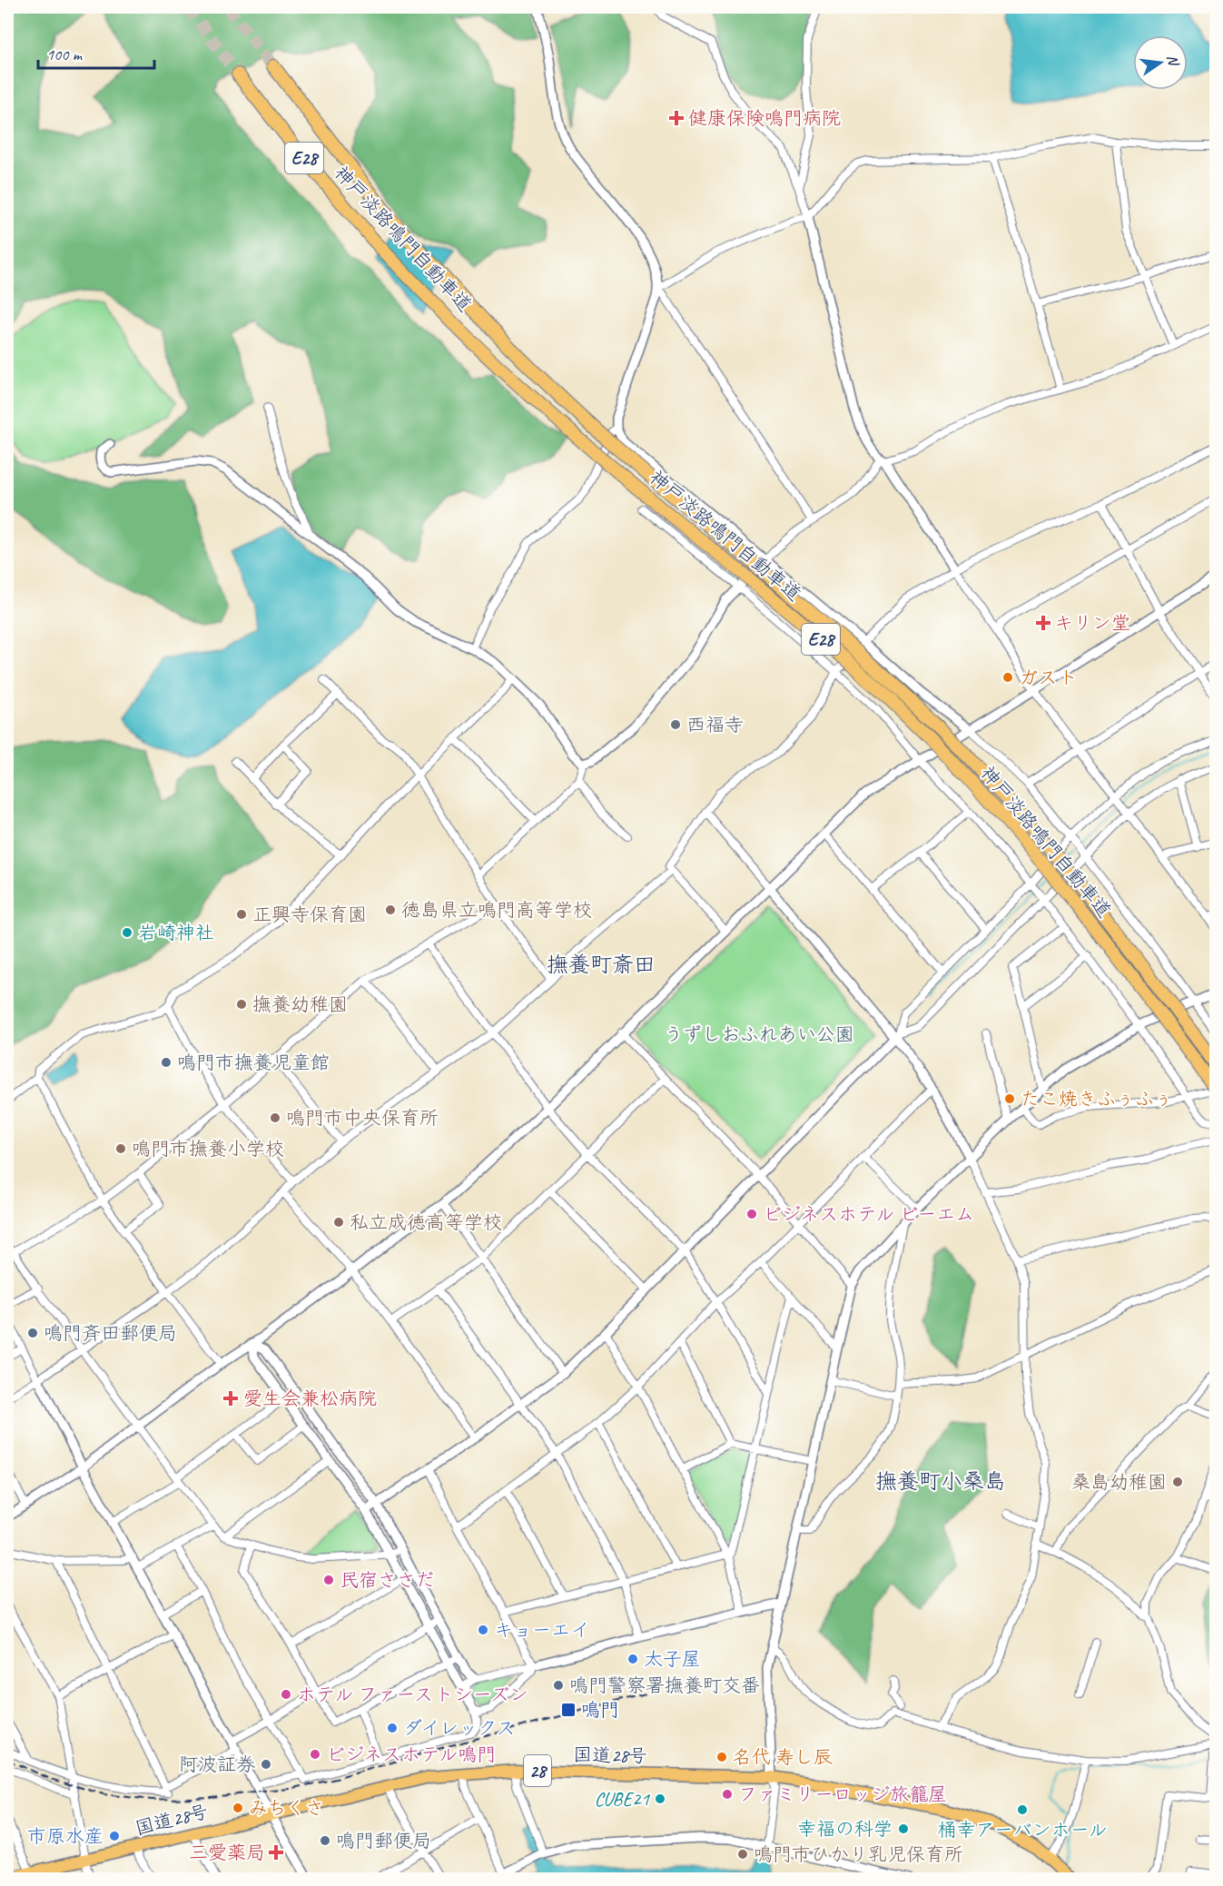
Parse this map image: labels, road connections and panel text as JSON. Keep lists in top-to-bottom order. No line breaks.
{"streets":{"highway":["E28","神戸淡路鳴門自動車道","国道28号","28"]},"districts":["撫養町斎田","撫養町小桑島"],"parks":["うずしおふれあい公園"],"places":{"health":["健康保険鳴門病院","キリン堂","愛生会兼松病院","三愛薬局"],"other":["ガスト","西福寺","徳島県立鳴門高等学校","正興寺保育園","岩崎神社","撫養幼稚園","鳴門市撫養児童館","たこ焼きふぅふぅ","鳴門市中央保育所","鳴門市撫養小学校","ビジネスホテル ビーエム","私立成徳高等学校","鳴門斉田郵便局","桑島幼稚園","民宿ささだ","キョーエイ","太子屋","鳴門警察署撫養町交番","ホテル ファーストシーズン","ダイレックス","ビジネスホテル鳴門","名代 寿し辰","阿波証券","ファミリーロッジ旅籠屋","CUBE21","みちくさ","桶幸アーバンホール","幸福の科学","市原水産","鳴門郵便局","鳴門市ひかり乳児保育所"],"transit":["鳴門"]},"scale_bar":"100 m","north":"right"}
